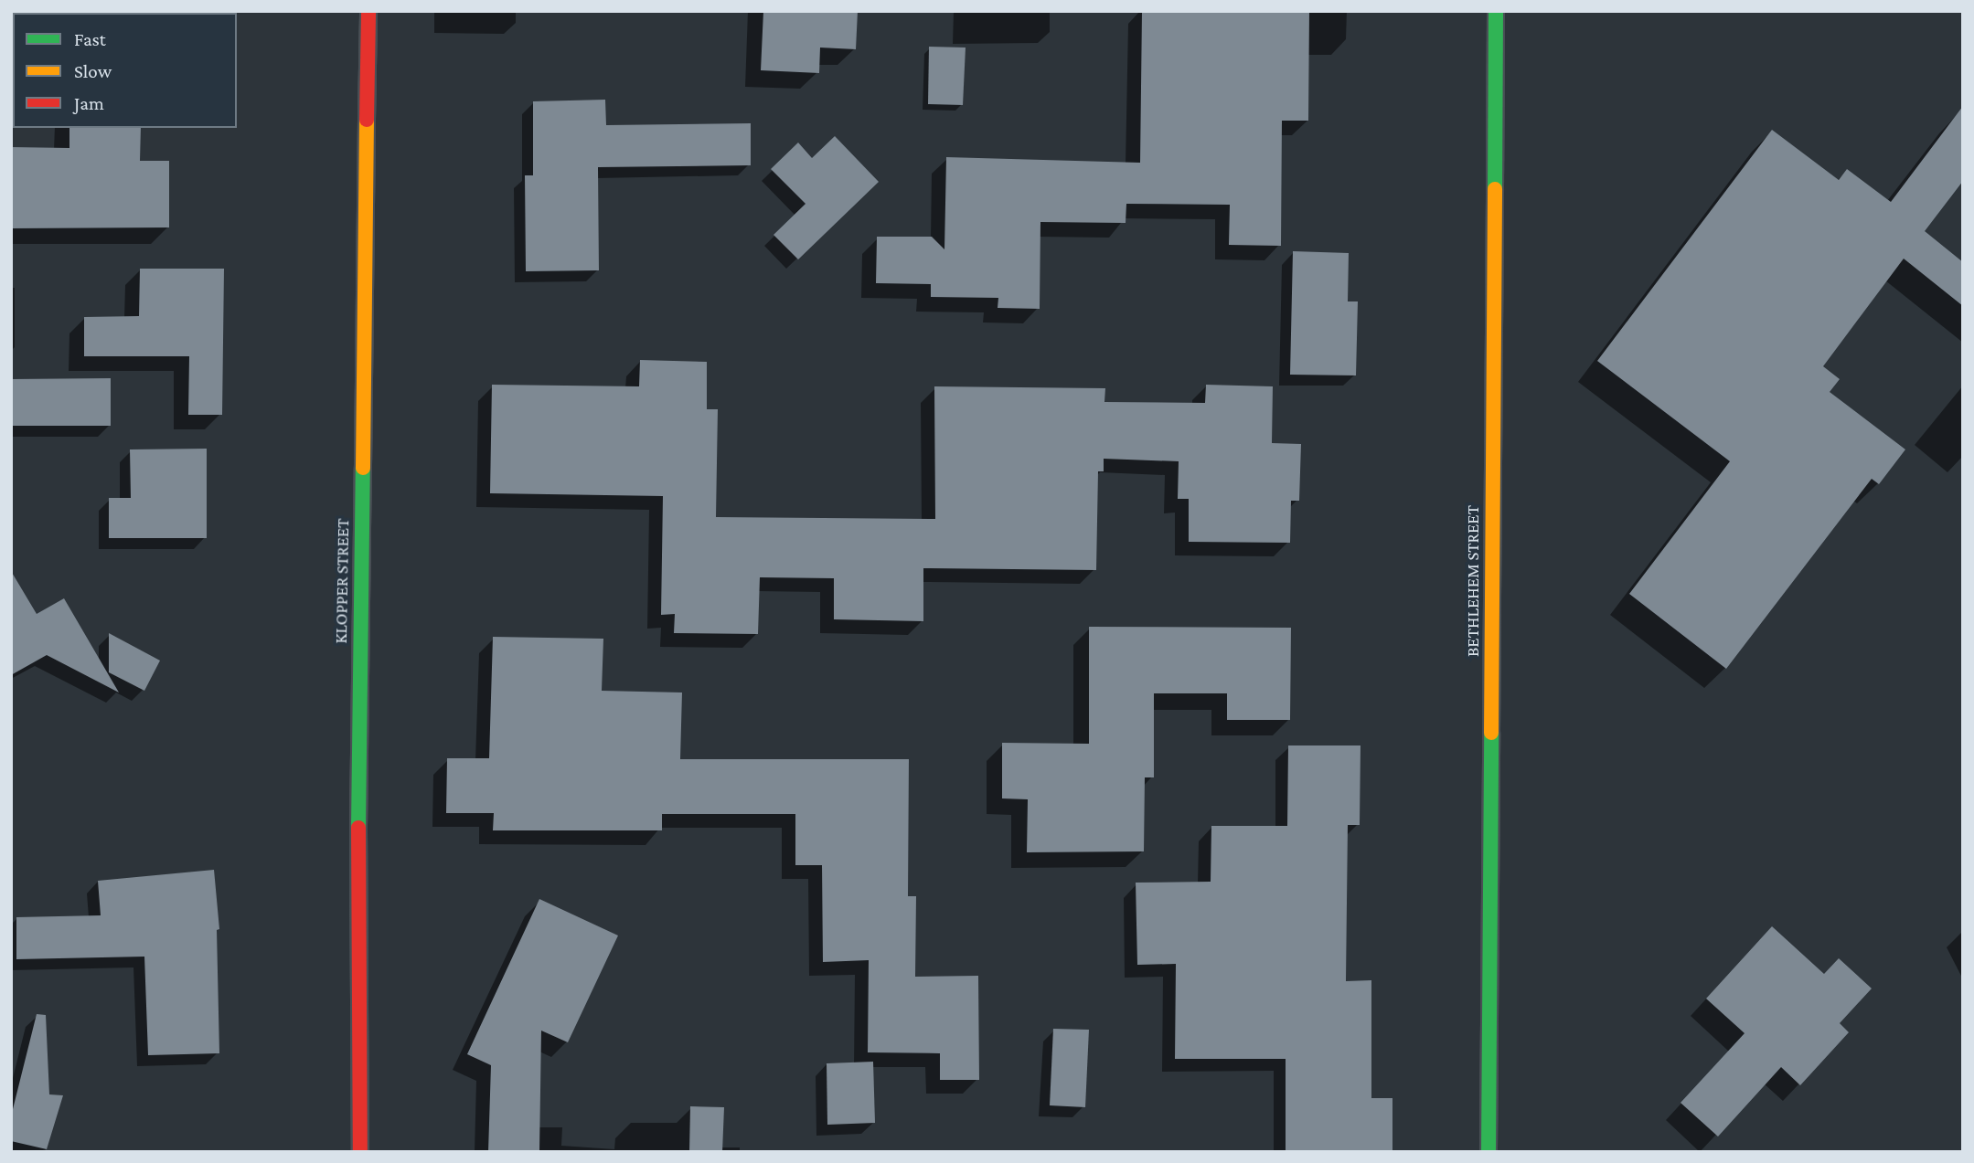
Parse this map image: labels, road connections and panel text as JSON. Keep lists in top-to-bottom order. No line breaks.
{"streets":{"main road":["KLOPPER STREET","BETHLEHEM STREET"]},"legend":["Fast","Slow","Jam"]}
